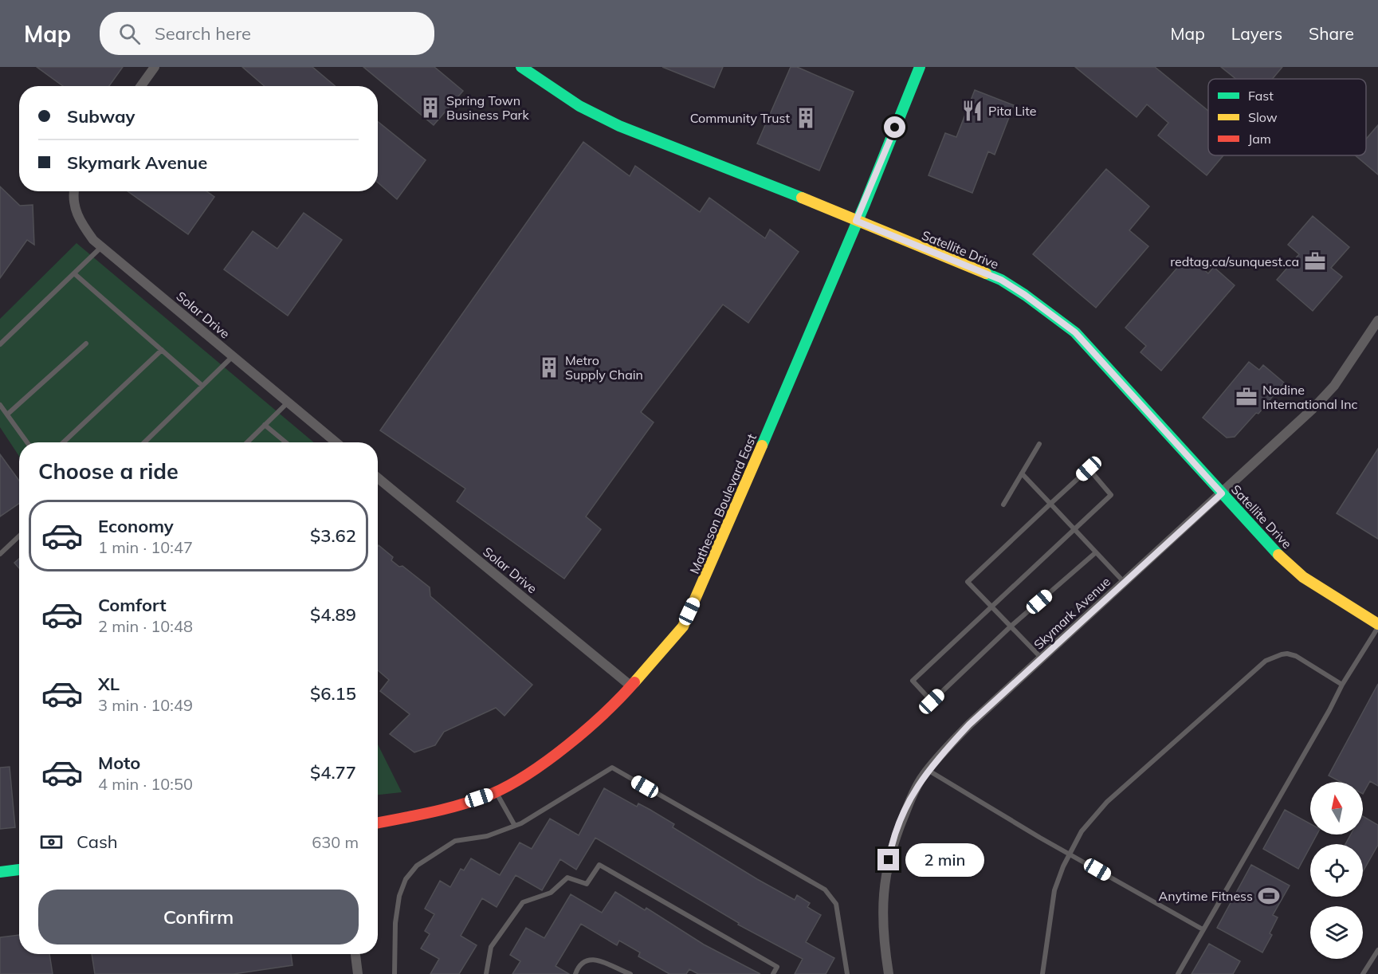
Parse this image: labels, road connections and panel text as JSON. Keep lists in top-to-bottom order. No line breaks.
{"streets":{"street":["Satellite Drive","Solar Drive","Matheson Boulevard East","Skymark Avenue"]},"crossings":[["Satellite Drive","Matheson Boulevard East"],["Satellite Drive","Skymark Avenue"],["Solar Drive","Matheson Boulevard East"]],"places":{"building":["Spring Town Business Park","Community Trust","Metro Supply Chain"],"restaurant":["Pita Lite"],"office":["redtag.ca/sunquest.ca","Nadine International Inc"],"sports":["Anytime Fitness"]},"legend":["Fast","Slow","Jam"],"north":"top","page":{"header":"Map","search":"Search here","nav":["Map","Layers","Share"],"banner":["Subway","Skymark Avenue"],"heading":"Choose a ride","list":[{"name":"Economy","note":"1 min · 10:47","value":"$3.62"},{"name":"Comfort","note":"2 min · 10:48","value":"$4.89"},{"name":"XL","note":"3 min · 10:49","value":"$6.15"},{"name":"Moto","note":"4 min · 10:50","value":"$4.77"}],"pay":["Cash","630 m"],"bubble":"2 min","buttons":"Confirm"}}
